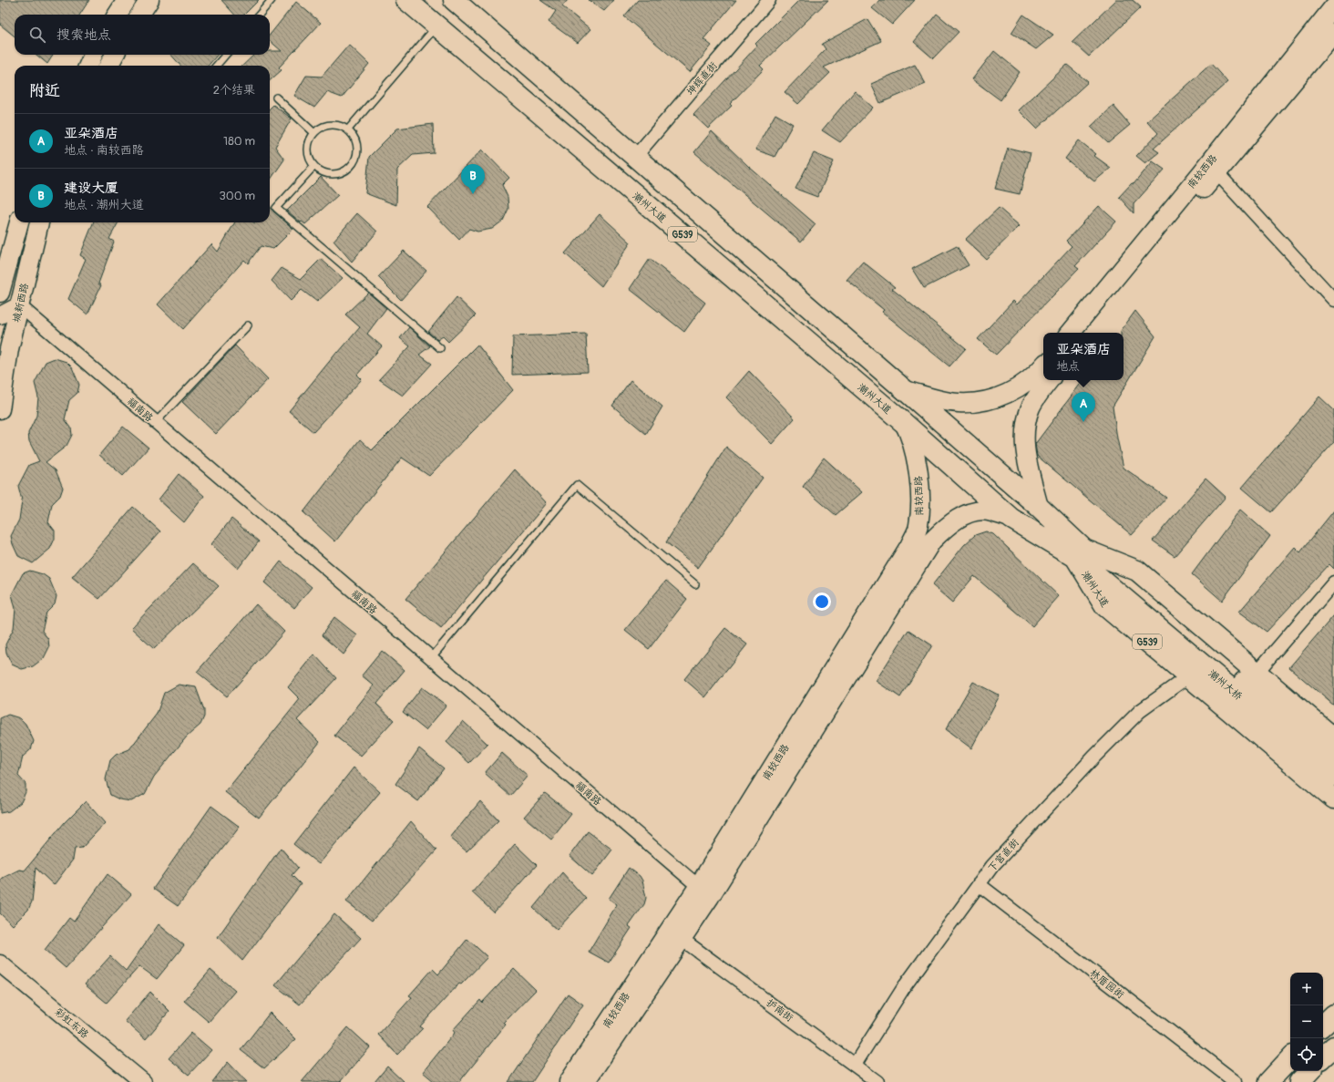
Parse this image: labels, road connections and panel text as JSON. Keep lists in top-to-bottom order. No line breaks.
{"streets":{"main road":["南较西路","潮州大道","G539","城新西路","潮州大桥"],"street":["坤辉直街","福南路","下宫直街","林厝园街","护南街","彩虹东路"]},"crossings":[["坤辉直街","潮州大道"],["南较西路","潮州大道"],["南较西路","福南路"],["南较西路","护南街"],["潮州大道","下宫直街"],["城新西路","福南路"],["下宫直街","林厝园街"],["下宫直街","护南街"]],"page":{"search":"搜索地点","heading":["附近","2个结果"],"list":[{"mark":"A","name":"亚朵酒店","note":"地点 · 南较西路","value":"180 m"},{"mark":"B","name":"建设大厦","note":"地点 · 潮州大道","value":"300 m"}],"pins":["B","A"],"popup":["亚朵酒店","地点"],"map_buttons":["+","−"]}}
